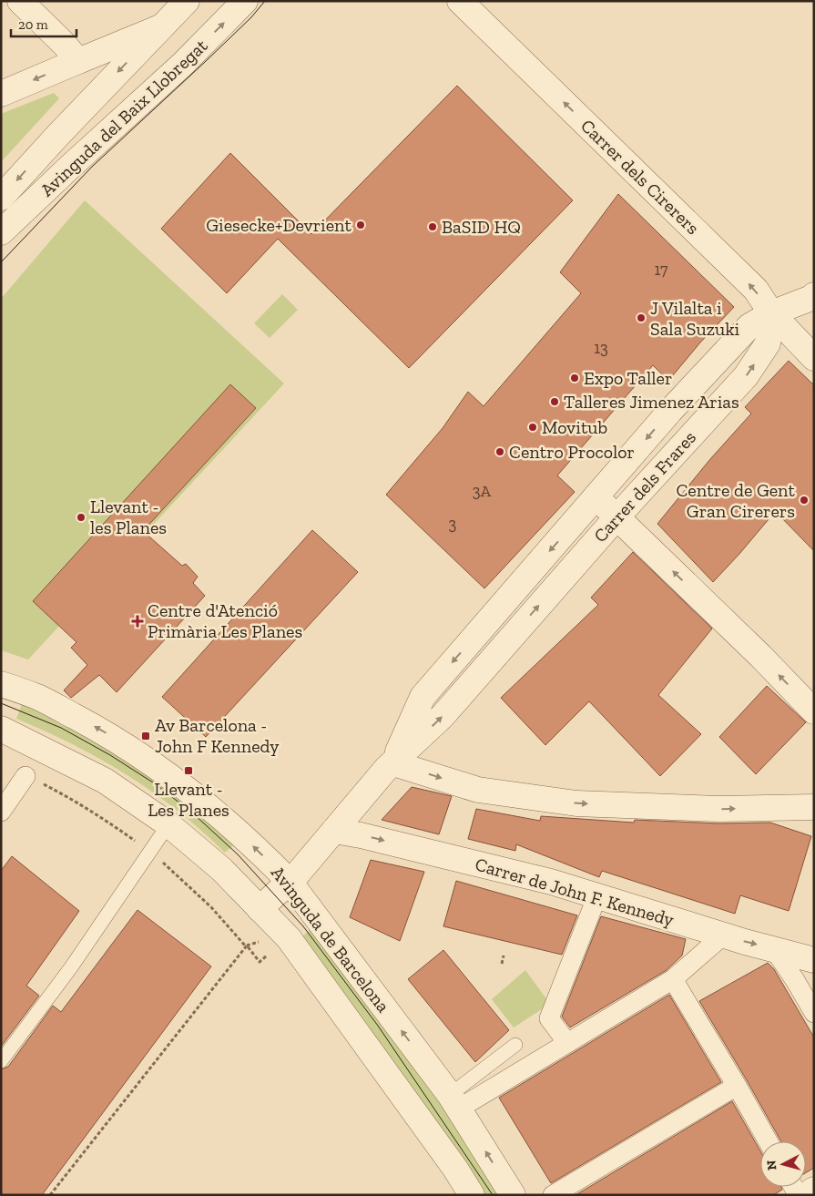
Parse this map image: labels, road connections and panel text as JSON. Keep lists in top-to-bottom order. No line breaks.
{"streets":{"street":["Avinguda del Baix Llobregat","Carrer dels Cirerers","Carrer dels Frares","Carrer de John F. Kennedy","Avinguda de Barcelona"]},"crossings":[["Carrer dels Cirerers","Carrer dels Frares"],["Carrer dels Frares","Carrer de John F. Kennedy"],["Carrer dels Frares","Avinguda de Barcelona"]],"one_way":["Carrer dels Cirerers"],"places":{"other":["Giesecke+Devrient","BaSID HQ","J Vilalta i Sala Suzuki","Expo Taller","Talleres Jimenez Arias","Movitub","Centro Procolor","Centre de Gent Gran Cirerers","Llevant - les Planes"],"health":["Centre d'Atenció Primària Les Planes"],"transit":["Av Barcelona - John F Kennedy","Llevant - Les Planes"]},"house_numbers":["17","13","3A","3"],"scale_bar":"20 m","north":"left"}
